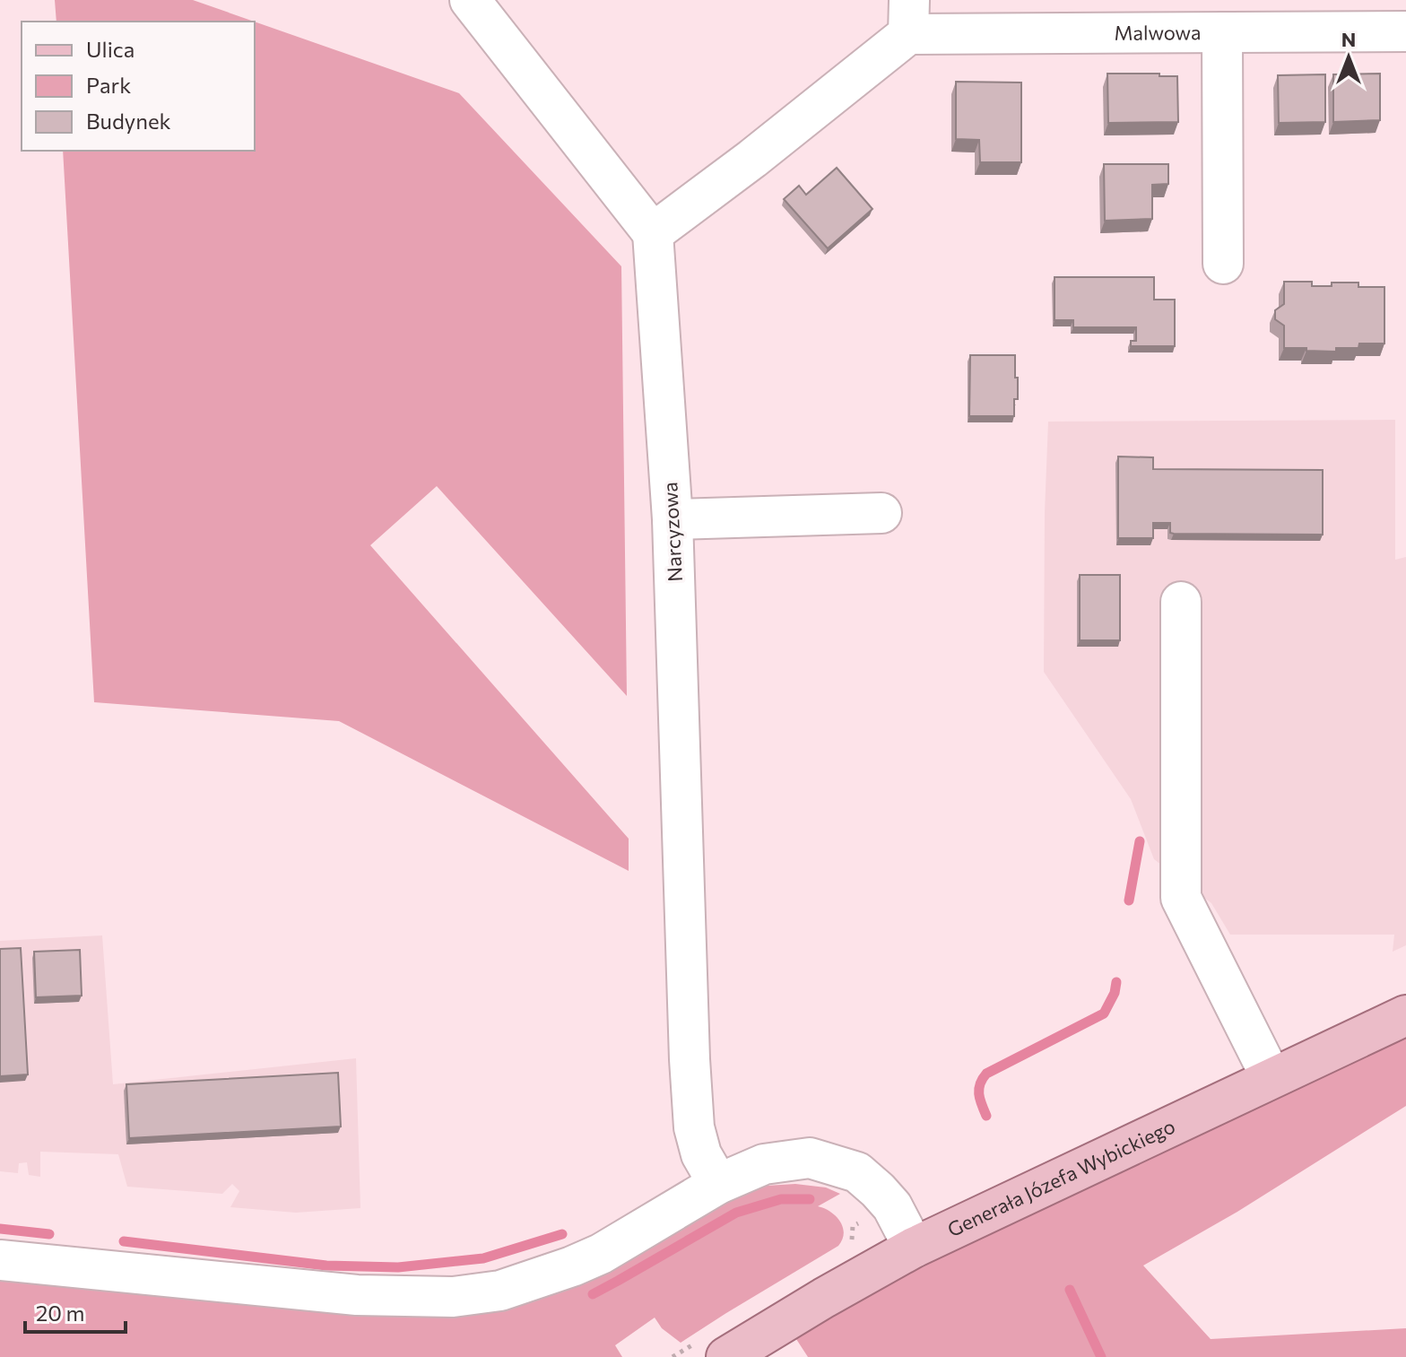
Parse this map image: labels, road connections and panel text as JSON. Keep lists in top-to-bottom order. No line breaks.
{"streets":{"main road":["Generała Józefa Wybickiego"],"street":["Malwowa","Narcyzowa"]},"legend":["Ulica","Park","Budynek"],"scale_bar":"20 m","north":"top"}
